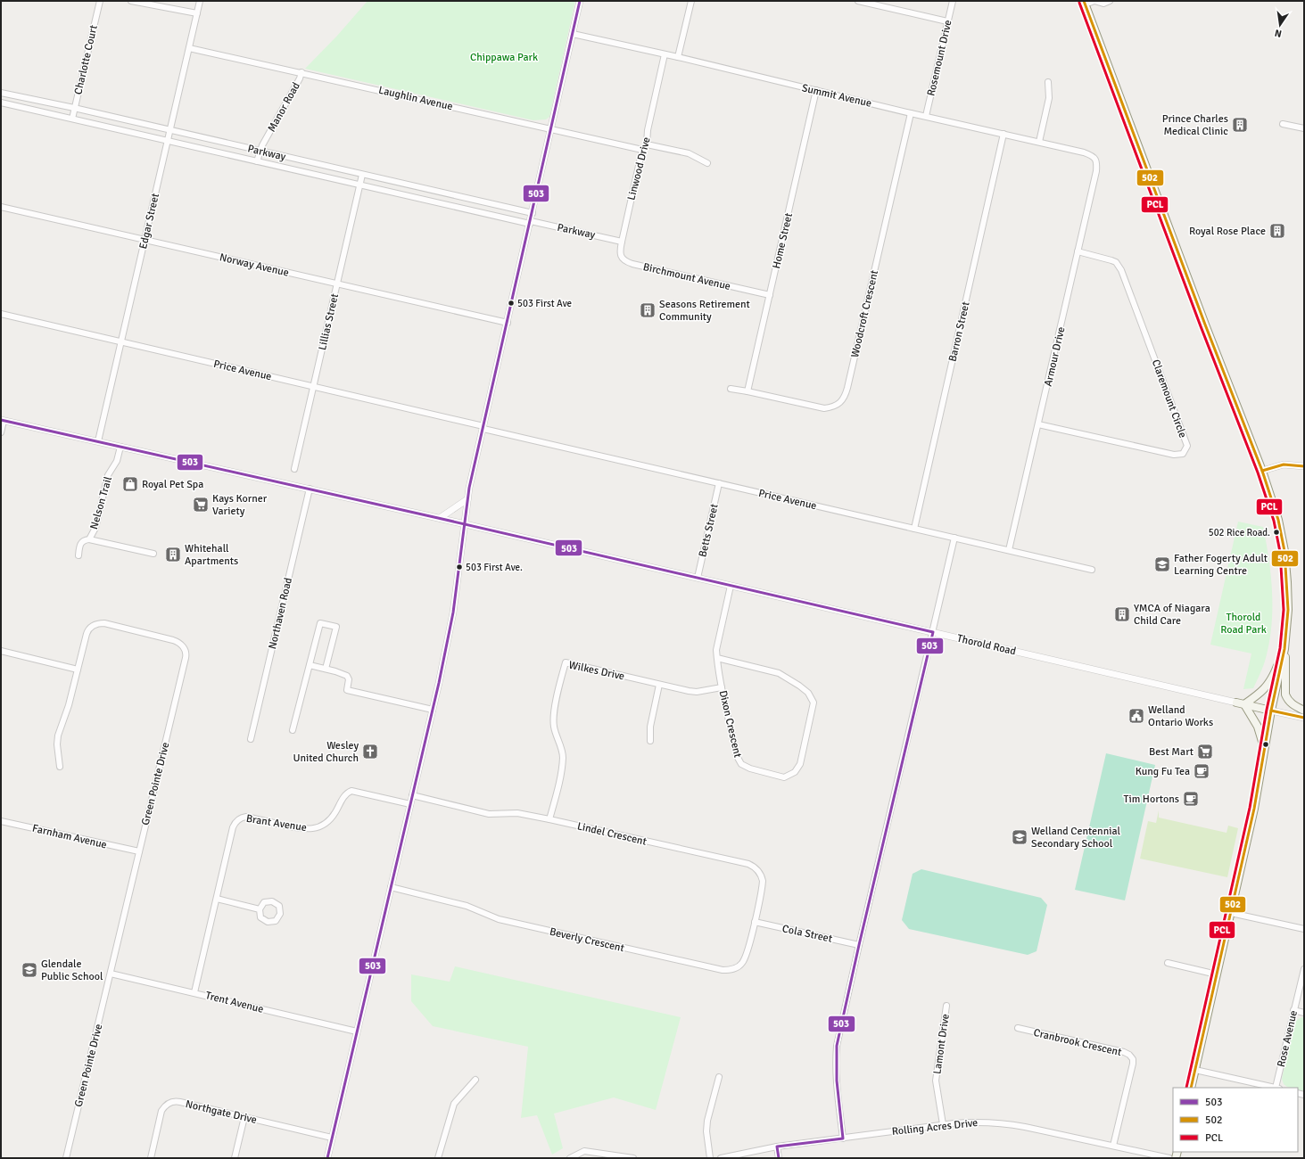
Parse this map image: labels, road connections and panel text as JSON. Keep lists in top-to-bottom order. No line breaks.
{"streets":{"main road":["Thorold Road"],"street":["Rosemount Drive","Charlotte Court","Summit Avenue","Laughlin Avenue","Manor Road","Parkway","Linwood Drive","Edgar Street","Home Street","Norway Avenue","Birchmount Avenue","Woodcroft Crescent","Lillias Street","Barron Street","Armour Drive","Price Avenue","Claremount Circle","Nelson Trail","Betts Street","Northaven Road","Wilkes Drive","Dixon Crescent","Green Pointe Drive","Brant Avenue","Lindel Crescent","Farnham Avenue","Cola Street","Beverly Crescent","Trent Avenue","Rose Avenue","Cranbrook Crescent","Lamont Drive","Northgate Drive","Rolling Acres Drive"]},"crossings":[["Rosemount Drive","Summit Avenue"],["Charlotte Court","Parkway"],["Summit Avenue","Linwood Drive"],["Summit Avenue","Home Street"],["Summit Avenue","Woodcroft Crescent"],["Summit Avenue","Barron Street"],["Summit Avenue","Armour Drive"],["Laughlin Avenue","Manor Road"],["Laughlin Avenue","Linwood Drive"],["Laughlin Avenue","Edgar Street"],["Manor Road","Parkway"],["Parkway","Linwood Drive"],["Parkway","Edgar Street"],["Parkway","Birchmount Avenue"],["Parkway","Lillias Street"],["Linwood Drive","Birchmount Avenue"],["Edgar Street","Norway Avenue"],["Edgar Street","Price Avenue"],["Edgar Street","Thorold Road"],["Home Street","Birchmount Avenue"],["Home Street","Woodcroft Crescent"],["Norway Avenue","Lillias Street"],["Lillias Street","Price Avenue"],["Barron Street","Price Avenue"],["Armour Drive","Price Avenue"],["Armour Drive","Claremount Circle"],["Price Avenue","Betts Street"],["Nelson Trail","Thorold Road"],["Betts Street","Thorold Road"],["Northaven Road","Thorold Road"],["Thorold Road","Dixon Crescent"],["Wilkes Drive","Dixon Crescent"],["Wilkes Drive","Lindel Crescent"],["Green Pointe Drive","Farnham Avenue"],["Green Pointe Drive","Trent Avenue"],["Brant Avenue","Trent Avenue"],["Lindel Crescent","Cola Street"],["Lindel Crescent","Beverly Crescent"],["Cola Street","Beverly Crescent"],["Cranbrook Crescent","Rolling Acres Drive"],["Lamont Drive","Rolling Acres Drive"]],"parks":["Chippawa Park","Thorold Road Park"],"places":{"building":["Prince Charles Medical Clinic","Royal Rose Place","Seasons Retirement Community","Whitehall Apartments","YMCA of Niagara Child Care"],"other":["503 First Ave","502 Rice Road.","503 First Ave."],"shop":["Royal Pet Spa"],"supermarket":["Kays Korner Variety","Best Mart"],"school or university":["Father Fogerty Adult Learning Centre","Welland Centennial Secondary School","Glendale Public School"],"public building":["Welland Ontario Works"],"church":["Wesley United Church"],"cafe":["Kung Fu Tea","Tim Hortons"]},"lines":["transit line 503","transit line 502","transit line PCL"],"legend":["503","502","PCL"],"north":"bottom"}
